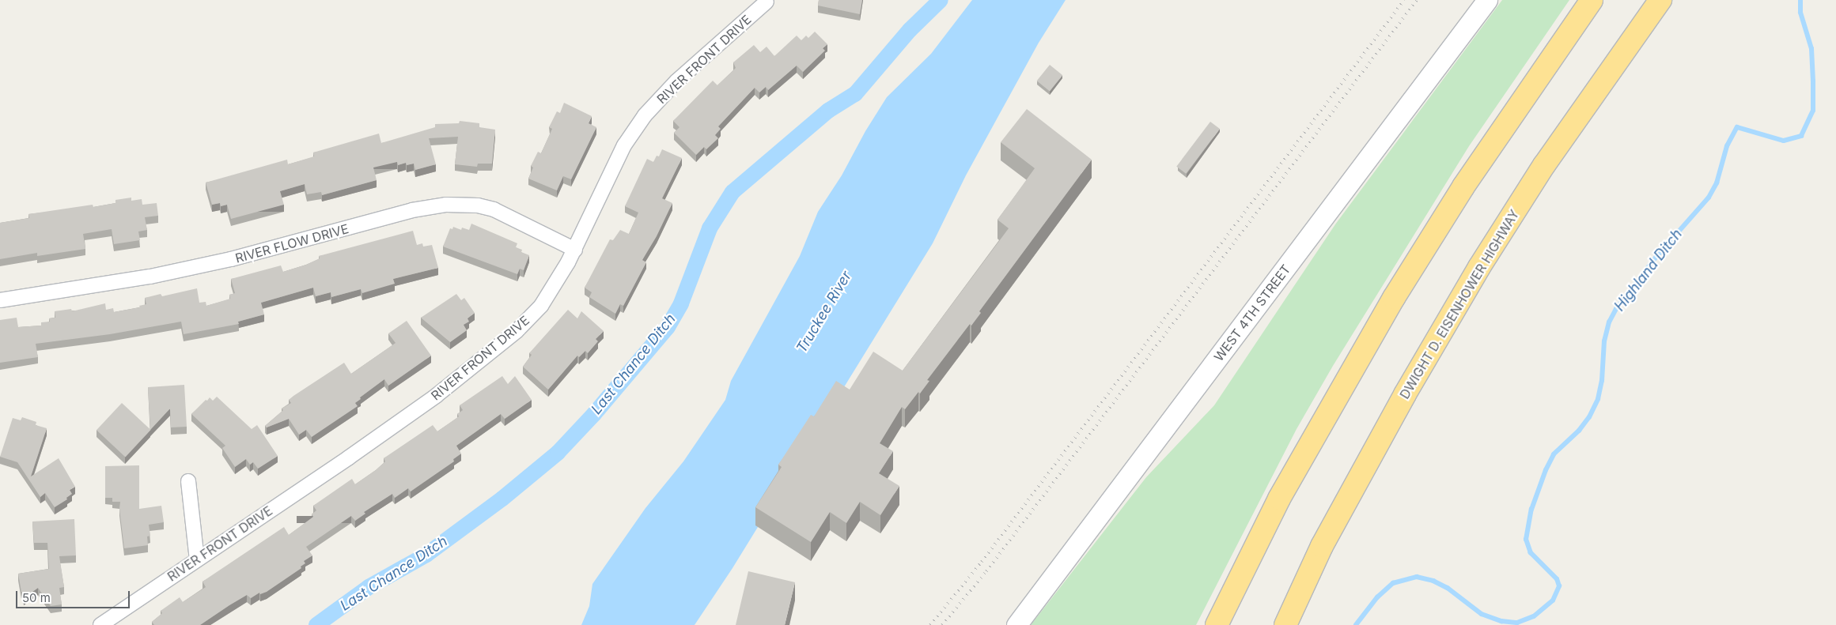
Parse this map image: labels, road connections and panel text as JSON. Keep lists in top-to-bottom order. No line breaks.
{"streets":{"highway":["DWIGHT D. EISENHOWER HIGHWAY"],"main road":["WEST 4TH STREET"],"street":["RIVER FRONT DRIVE","RIVER FLOW DRIVE"]},"crossings":[["RIVER FRONT DRIVE","RIVER FLOW DRIVE"]],"water":["Highland Ditch","Truckee River","Last Chance Ditch"],"scale_bar":"50 m"}
